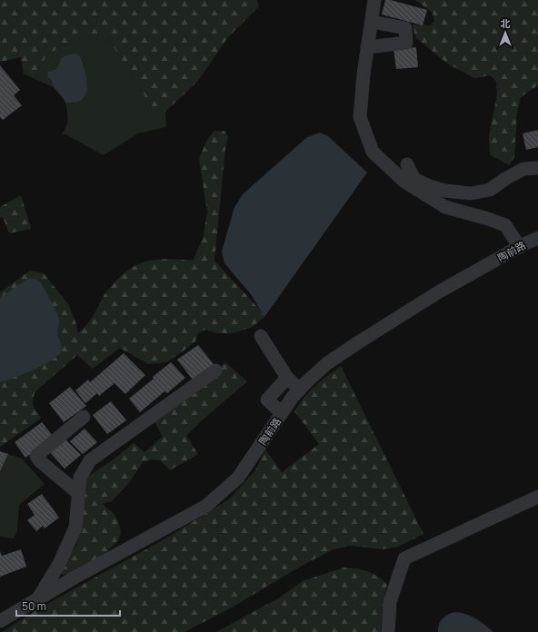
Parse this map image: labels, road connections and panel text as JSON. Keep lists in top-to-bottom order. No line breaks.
{"streets":{"street":["陶前路"]},"scale_bar":"50 m","north":"top"}
